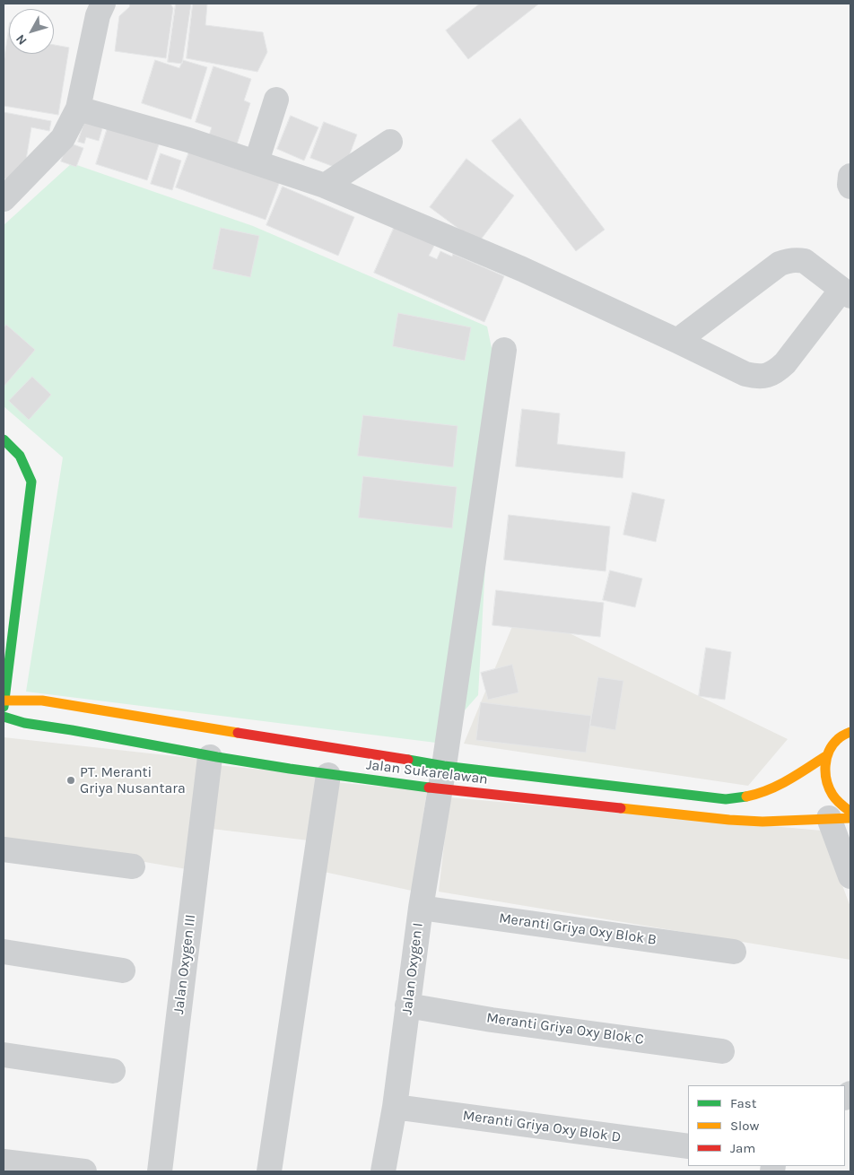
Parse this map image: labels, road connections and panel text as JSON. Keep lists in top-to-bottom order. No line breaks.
{"streets":{"main road":["Jalan Sukarelawan"],"street":["Meranti Griya Oxy Blok B","Jalan Oxygen III","Jalan Oxygen I","Meranti Griya Oxy Blok C","Meranti Griya Oxy Blok D"]},"crossings":[["Jalan Sukarelawan","Jalan Oxygen III"],["Jalan Sukarelawan","Jalan Oxygen I"],["Meranti Griya Oxy Blok B","Jalan Oxygen I"],["Jalan Oxygen I","Meranti Griya Oxy Blok C"],["Jalan Oxygen I","Meranti Griya Oxy Blok D"]],"places":["PT. Meranti Griya Nusantara"],"legend":["Fast","Slow","Jam"],"north":"bottom left"}
